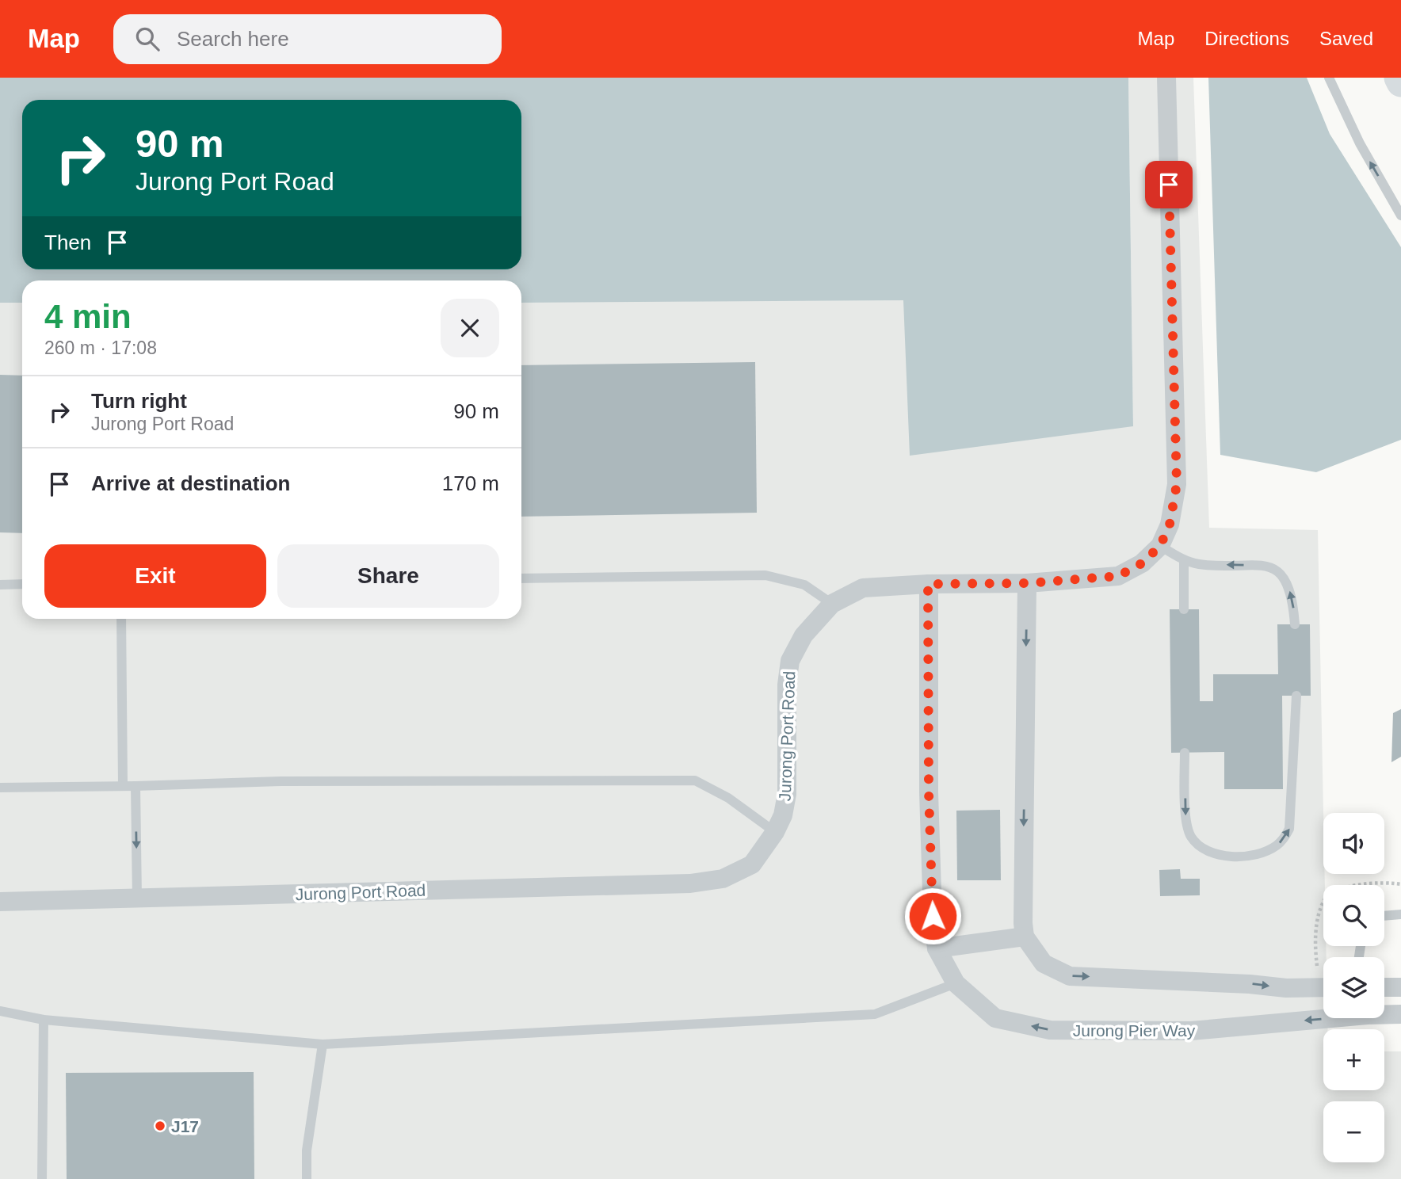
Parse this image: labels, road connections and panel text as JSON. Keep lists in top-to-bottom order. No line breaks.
{"streets":{"street":["Jurong Port Road","Jurong Pier Way"]},"crossings":[["Jurong Port Road","Jurong Pier Way"]],"places":["J17"],"page":{"header":"Map","search":"Search here","nav":["Map","Directions","Saved"],"turn":["90 m","Jurong Port Road"],"then":"Then","heading":["4 min","260 m · 17:08"],"list":[{"name":"Turn right","note":"Jurong Port Road","value":"90 m"},{"name":"Arrive at destination","value":"170 m"}],"buttons":["Exit","Share"],"map_buttons":["+","−"]}}
